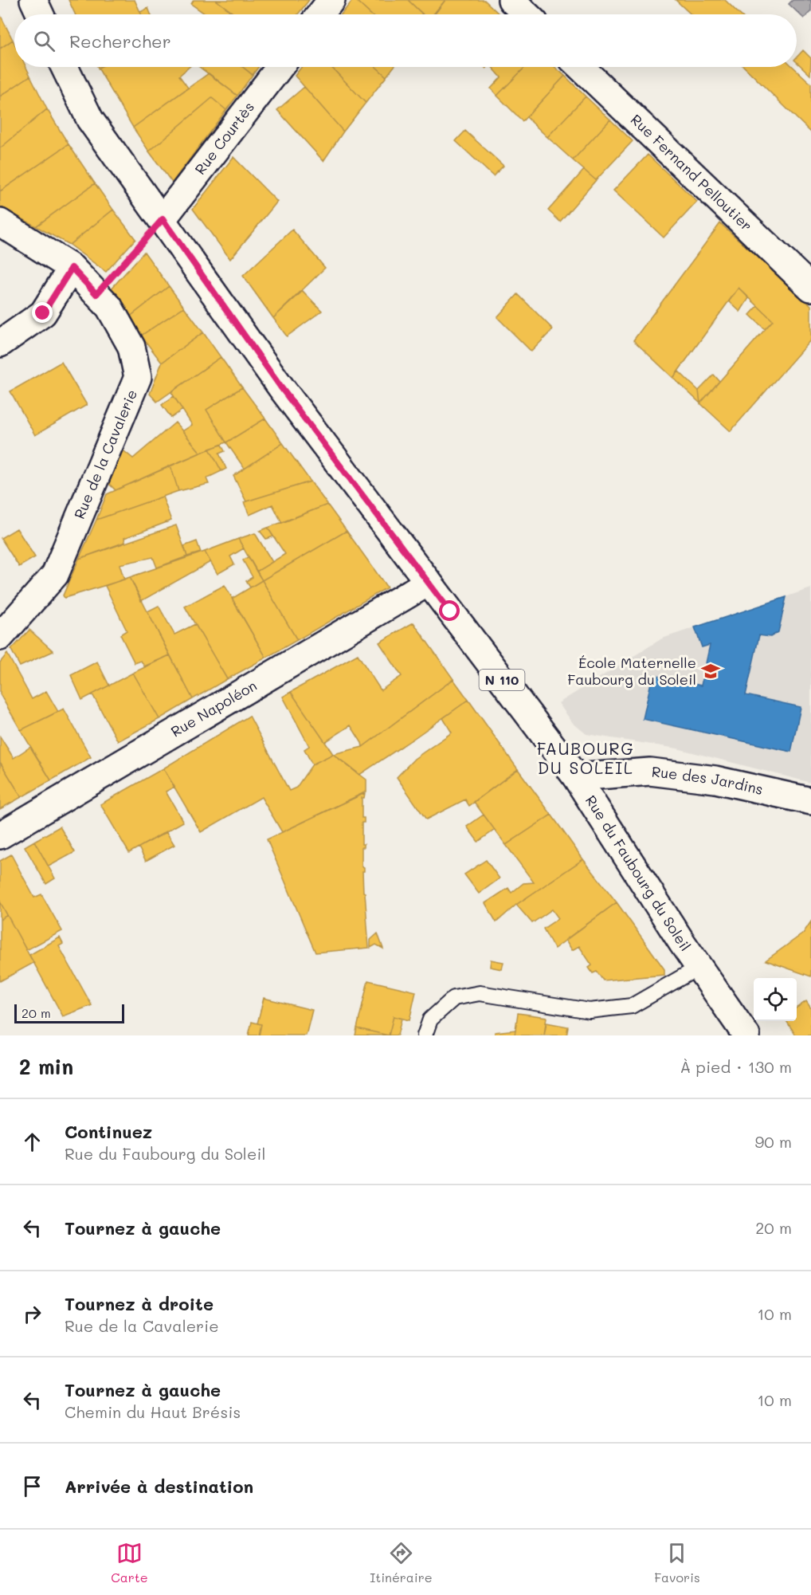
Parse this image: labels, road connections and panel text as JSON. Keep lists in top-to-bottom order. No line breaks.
{"streets":{"street":["Rue Courtès","Rue Fernand Pelloutier","Rue de la Cavalerie","N 110","Rue Napoléon","Rue des Jardins","Rue du Faubourg du Soleil"]},"crossings":[["Rue Courtès","Rue du Faubourg du Soleil"],["Rue Napoléon","Rue du Faubourg du Soleil"],["Rue des Jardins","Rue du Faubourg du Soleil"]],"districts":["FAUBOURG DU SOLEIL"],"places":{"school or university":["École Maternelle Faubourg du Soleil"]},"scale_bar":"20 m","page":{"search":"Rechercher","scale":"20 m","heading":["2 min","À pied · 130 m"],"list":[["Continuez","Rue du Faubourg du Soleil","90 m"],["Tournez à gauche","20 m"],["Tournez à droite","Rue de la Cavalerie","10 m"],["Tournez à gauche","Chemin du Haut Brésis","10 m"],"Arrivée à destination"],"nav":["Carte","Itinéraire","Favoris"]}}
